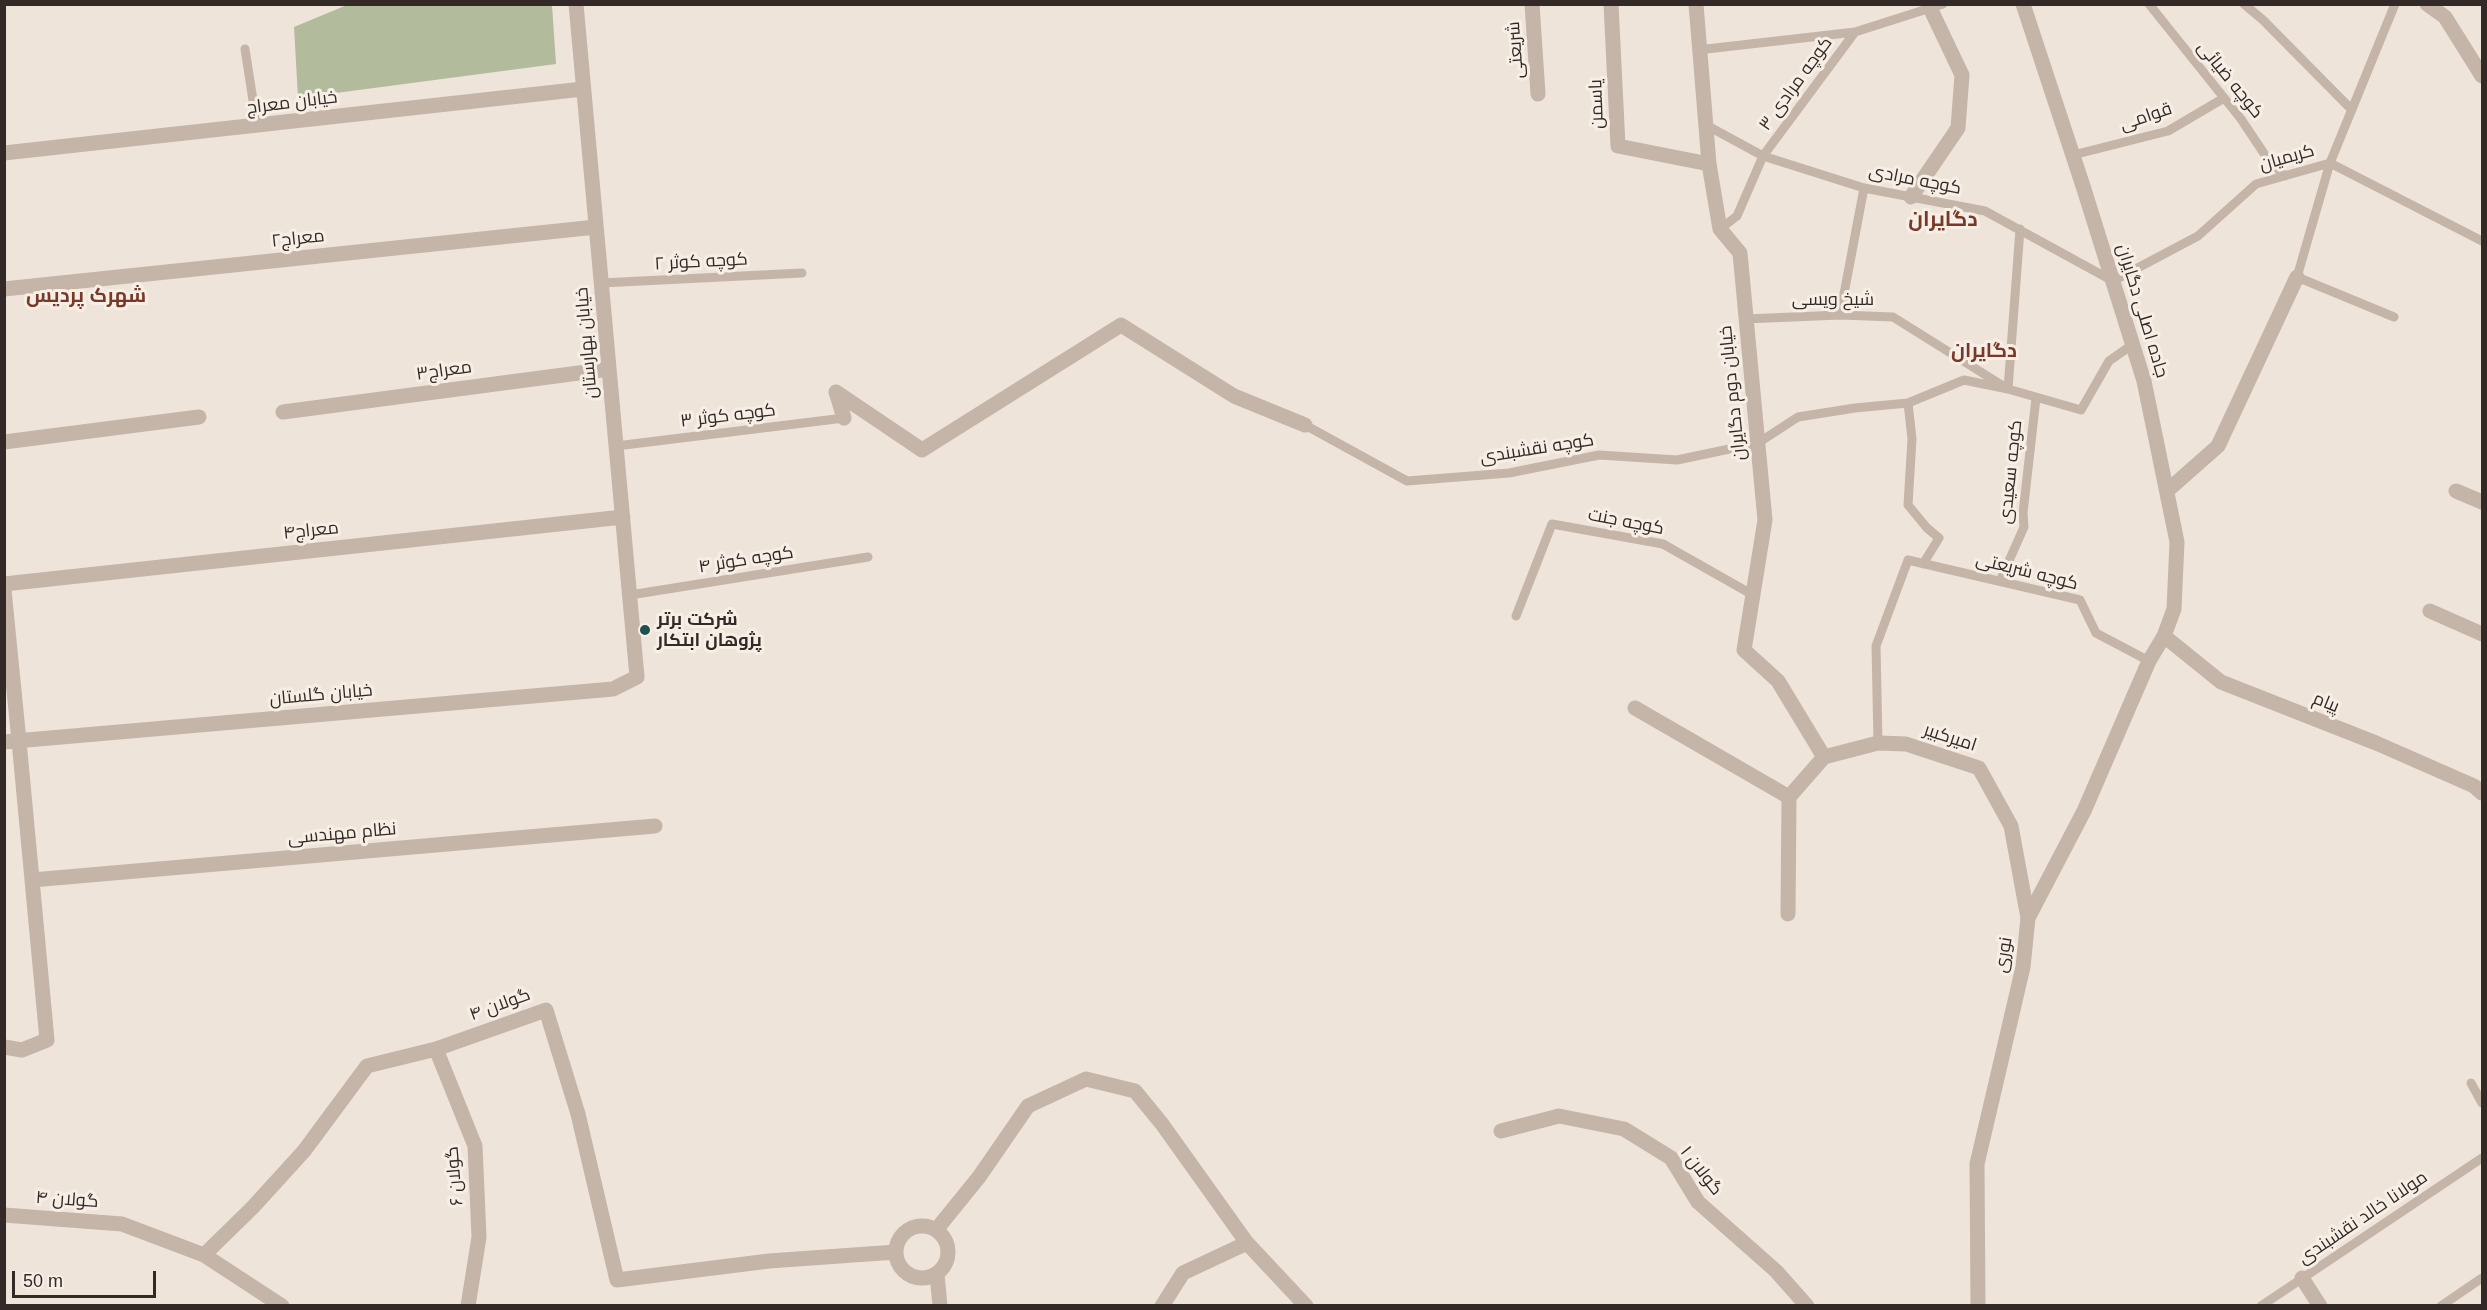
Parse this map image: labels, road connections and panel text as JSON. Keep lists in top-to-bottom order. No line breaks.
{"streets":{"street":["شریعتی","خیابان معراج","یاسمن","معراج۲","جاده اصلی دگایران","خیابان بهارستان","معراج۳","خیابان دوم دگایران","معراج۴","خیابان گلستان","پیام","امیرکبیر","نظام مهندسی","نوری","گولان ۴","گولان ۱","گولان ۶"],"lane":["کوچه ضیائی","کوچه مرادی ۳","قوامی","کریمیان","کوچه مرادی","کوچه کوثر ۲","شیخ ویسی","کوچه کوثر ۳","کوچه نقشبندی","کوچه سعیدی","کوچه جنت","کوچه کوثر ۴","کوچه شریعتی","مولانا خالد نقشبندی"]},"crossings":[["کوچه ضیائی","قوامی"],["کوچه ضیائی","کریمیان"],["کوچه مرادی ۳","کوچه مرادی"],["کوچه مرادی ۳","خیابان دوم دگایران"],["خیابان معراج","خیابان بهارستان"],["یاسمن","خیابان دوم دگایران"],["قوامی","جاده اصلی دگایران"],["کریمیان","کوچه مرادی"],["کریمیان","جاده اصلی دگایران"],["کوچه مرادی","جاده اصلی دگایران"],["کوچه مرادی","خیابان دوم دگایران"],["معراج۲","خیابان بهارستان"],["کوچه کوثر ۲","خیابان بهارستان"],["شیخ ویسی","خیابان دوم دگایران"],["شیخ ویسی","کوچه نقشبندی"],["جاده اصلی دگایران","کوچه نقشبندی"],["جاده اصلی دگایران","پیام"],["جاده اصلی دگایران","نوری"],["خیابان بهارستان","معراج۳"],["خیابان بهارستان","کوچه کوثر ۳"],["خیابان بهارستان","معراج۴"],["خیابان بهارستان","کوچه کوثر ۴"],["خیابان بهارستان","خیابان گلستان"],["خیابان دوم دگایران","کوچه نقشبندی"],["خیابان دوم دگایران","کوچه جنت"],["خیابان دوم دگایران","امیرکبیر"],["کوچه نقشبندی","کوچه سعیدی"],["کوچه سعیدی","کوچه شریعتی"],["کوچه شریعتی","امیرکبیر"],["کوچه شریعتی","نوری"],["پیام","نوری"],["امیرکبیر","نوری"],["گولان ۴","گولان ۶"]],"districts":["دگایران","شهرک پردیس","دگایران"],"places":["شرکت برتر پژوهان ابتکار"],"scale_bar":"50 m"}
